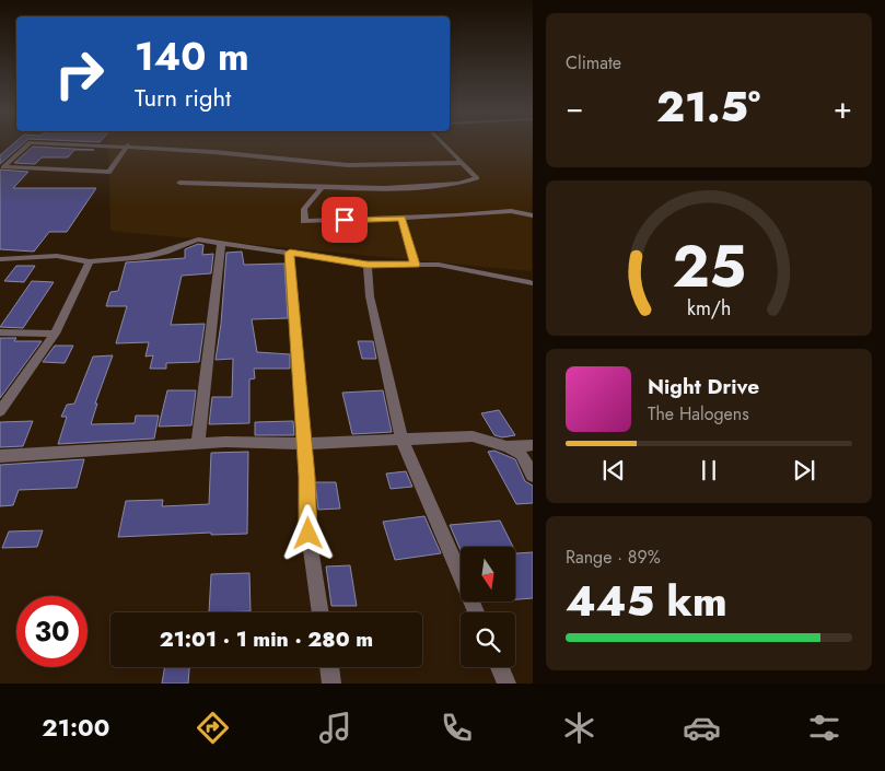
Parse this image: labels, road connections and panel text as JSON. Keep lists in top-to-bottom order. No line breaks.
{"north":"bottom","page":{"tile":["Climate",["Range · 89%","445 km"]],"turn":["140 m","Turn right"],"heat":["−","21.5°","+"],"song":["Night Drive","The Halogens"],"limit":"30","trip":"21:01 · 1 min · 280 m","tabs":"21:00","gauge":["25","km/h"]}}
